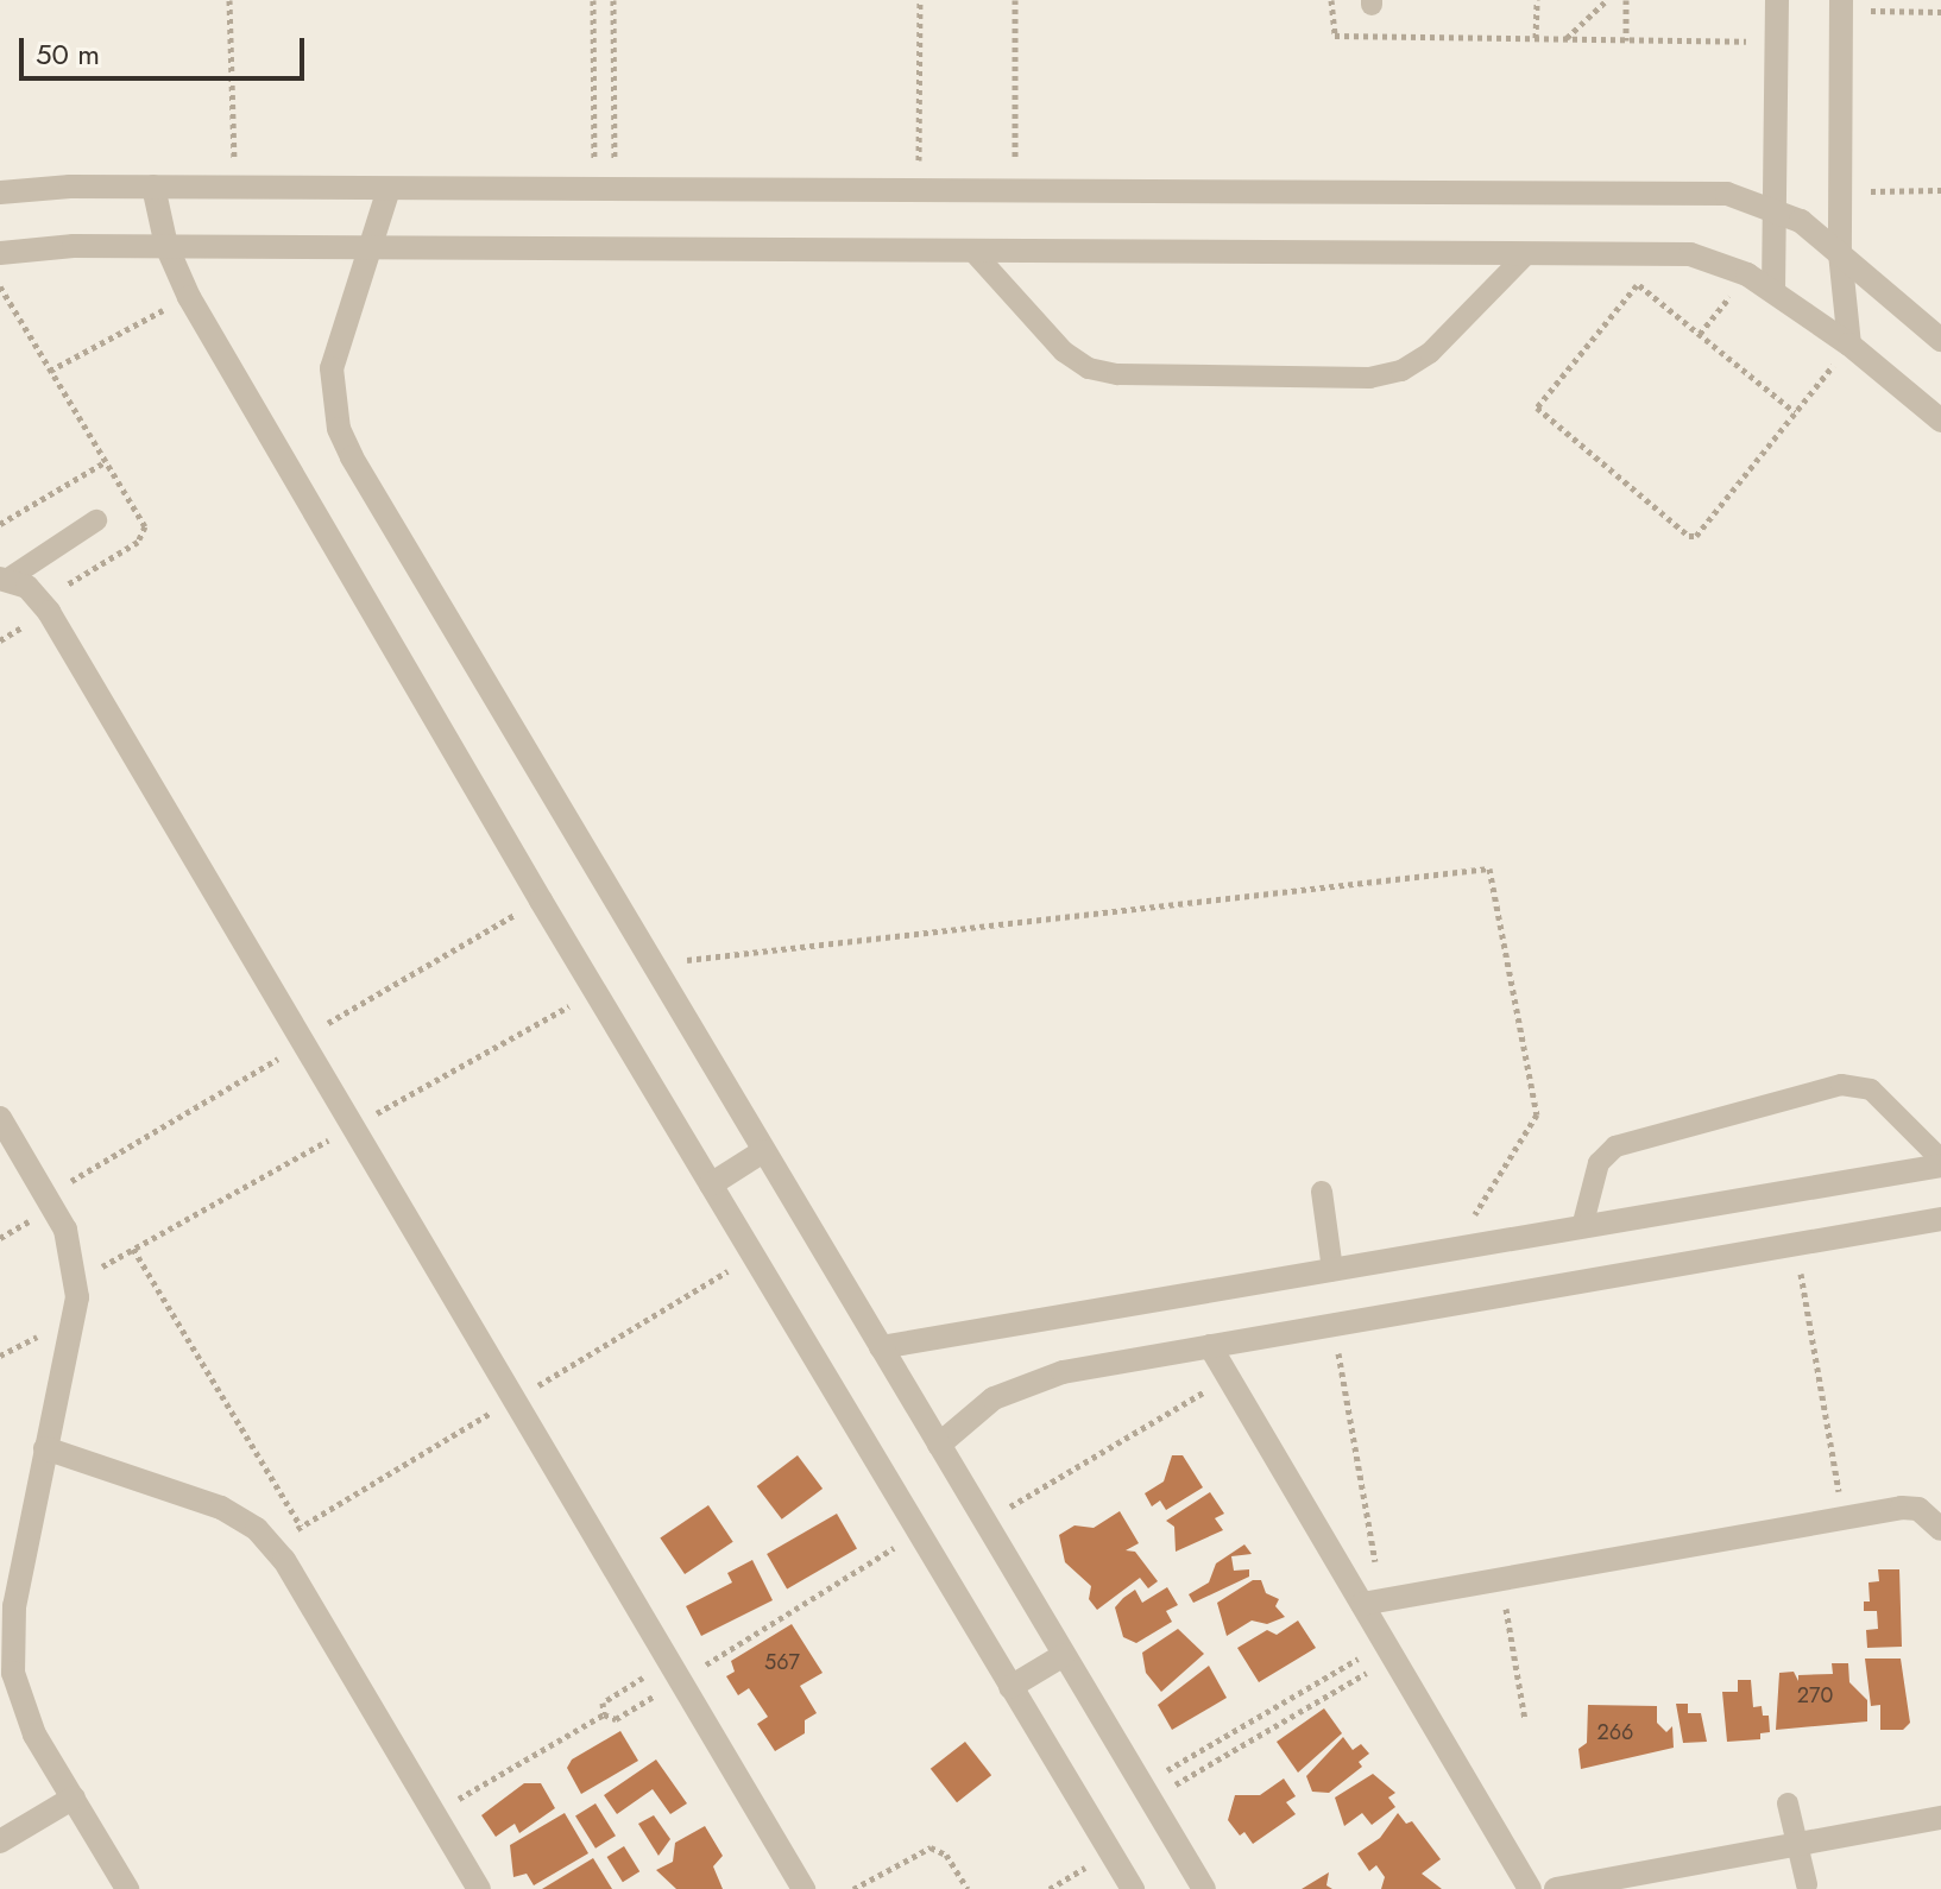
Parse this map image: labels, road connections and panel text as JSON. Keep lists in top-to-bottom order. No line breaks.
{"house_numbers":["567","270","266"],"scale_bar":"50 m"}
